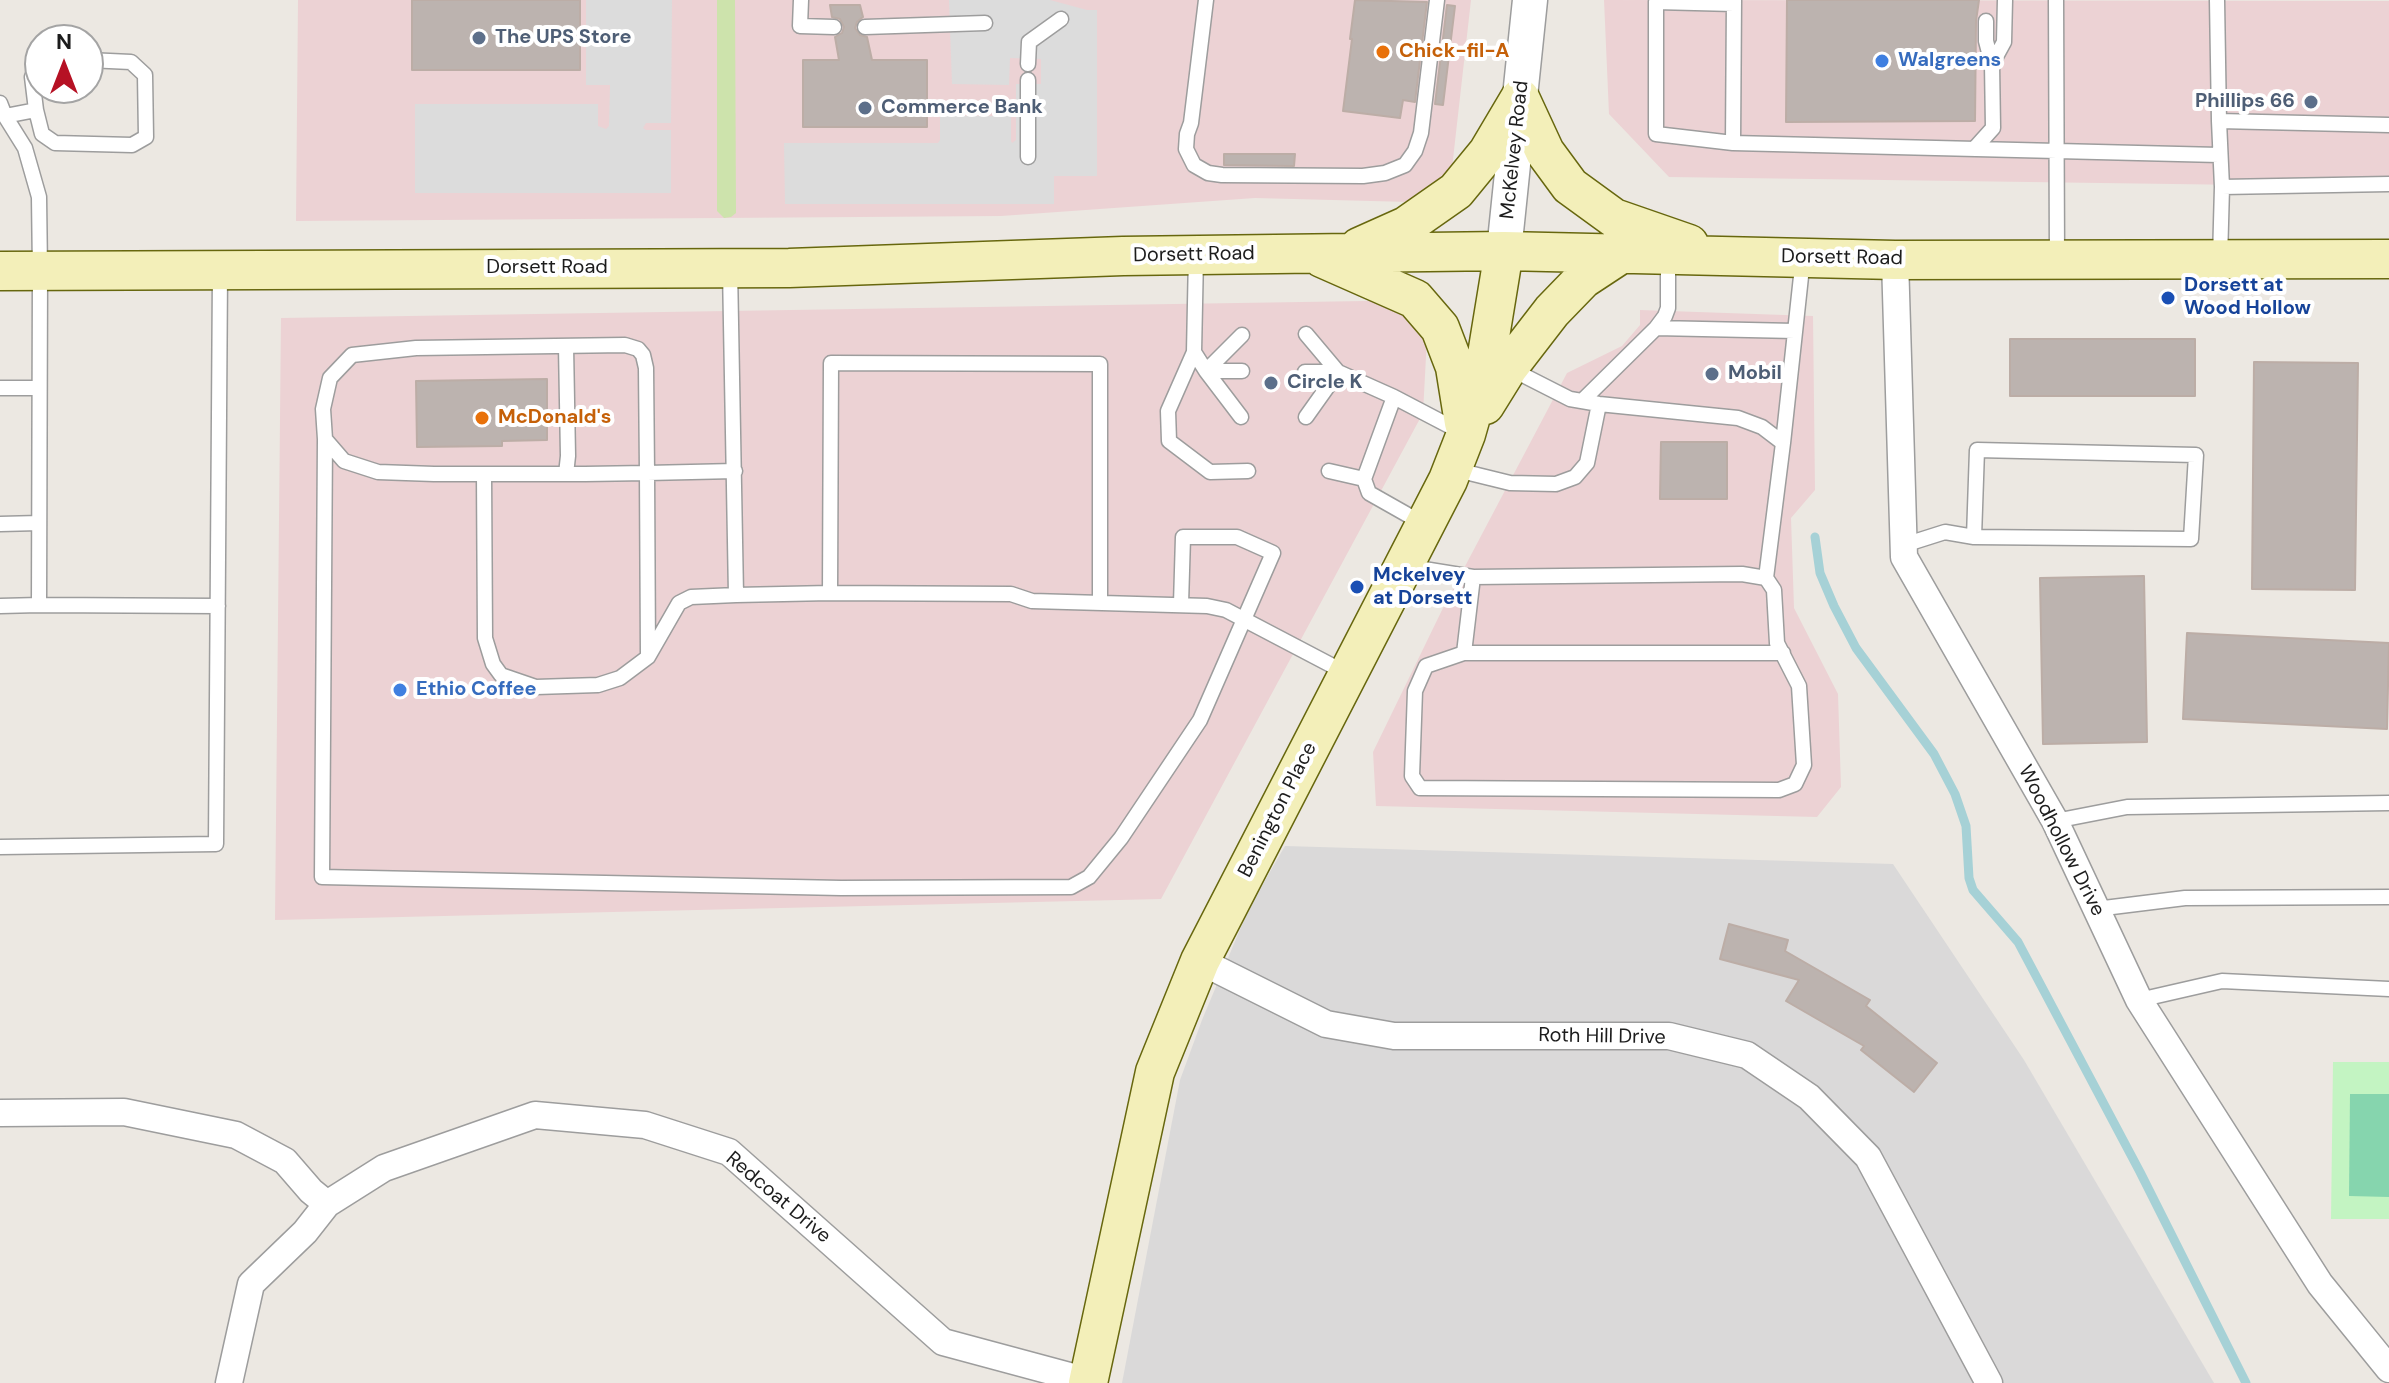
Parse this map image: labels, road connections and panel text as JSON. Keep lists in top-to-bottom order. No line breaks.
{"streets":{"main road":["Dorsett Road","Benington Place"],"street":["McKelvey Road","Woodhollow Drive","Roth Hill Drive","Redcoat Drive"]},"crossings":[["McKelvey Road","Dorsett Road"],["McKelvey Road","Benington Place"],["Dorsett Road","Benington Place"],["Dorsett Road","Woodhollow Drive"],["Benington Place","Roth Hill Drive"],["Benington Place","Redcoat Drive"]],"places":["The UPS Store","Chick-fil-A","Walgreens","Phillips 66","Commerce Bank","Dorsett at Wood Hollow","Mobil","Circle K","McDonald's","Mckelvey at Dorsett","Ethio Coffee"],"north":"top"}
